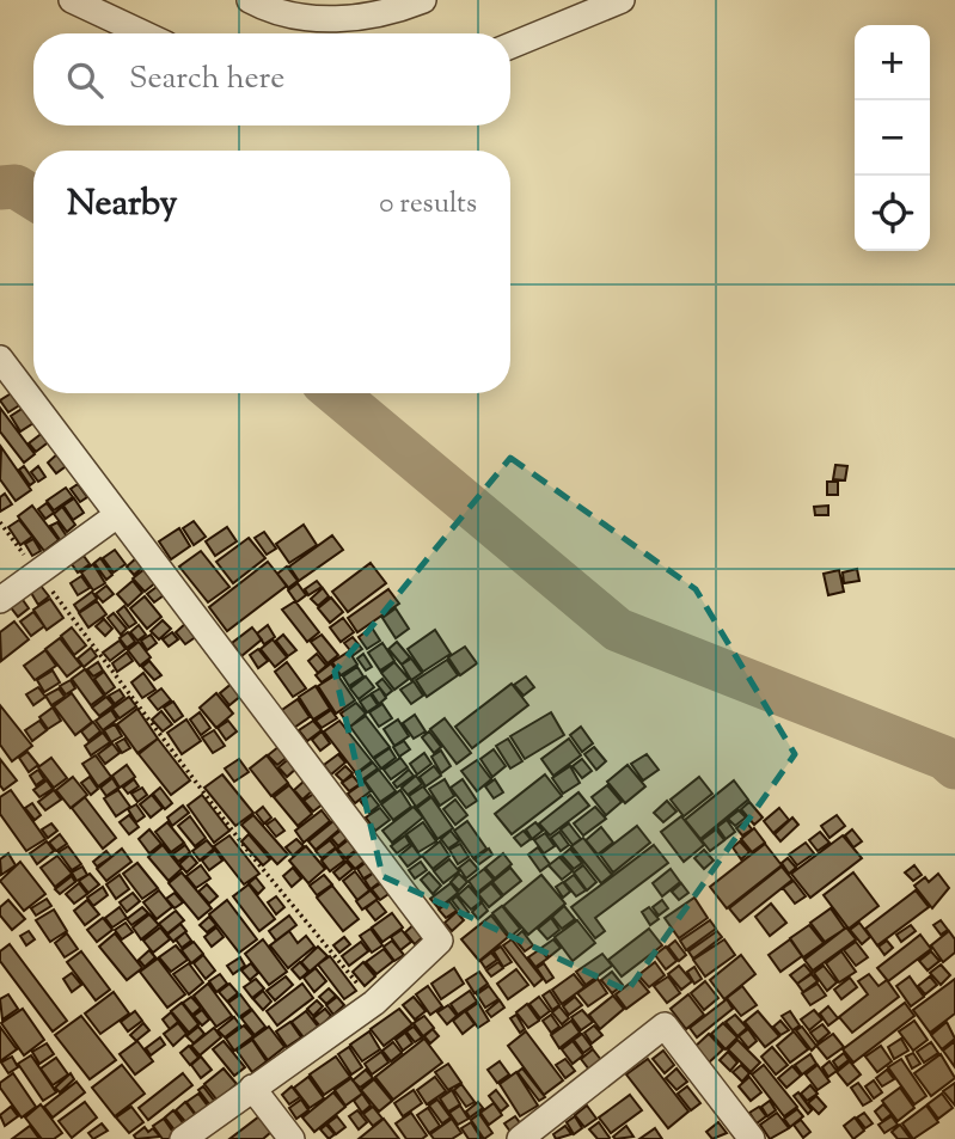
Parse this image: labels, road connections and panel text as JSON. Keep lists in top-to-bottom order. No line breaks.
{"page":{"map_buttons":["+","−"],"search":"Search here","heading":["Nearby","0 results"]}}
